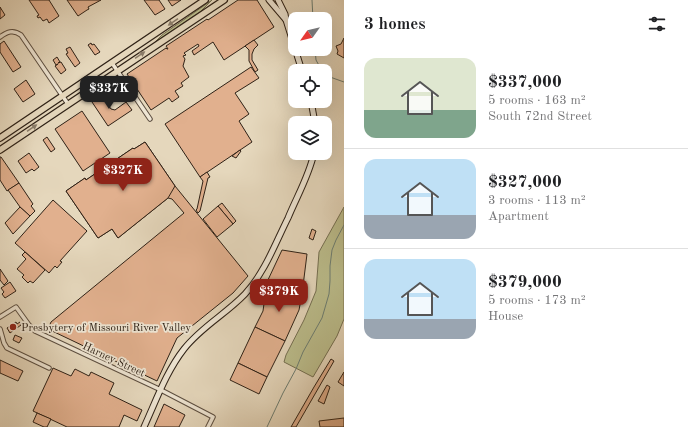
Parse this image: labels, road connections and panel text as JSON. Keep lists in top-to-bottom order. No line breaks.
{"streets":{"street":["Harney Street"]},"places":["Presbytery of Missouri River Valley"],"north":"bottom left","page":{"heading":"3 homes","list":[{"name":"$337,000","note":"5 rooms · 163 m² · South 72nd Street"},{"name":"$327,000","note":"3 rooms · 113 m² · Apartment"},{"name":"$379,000","note":"5 rooms · 173 m² · House"}],"price":["$337K","$327K","$379K"]}}
